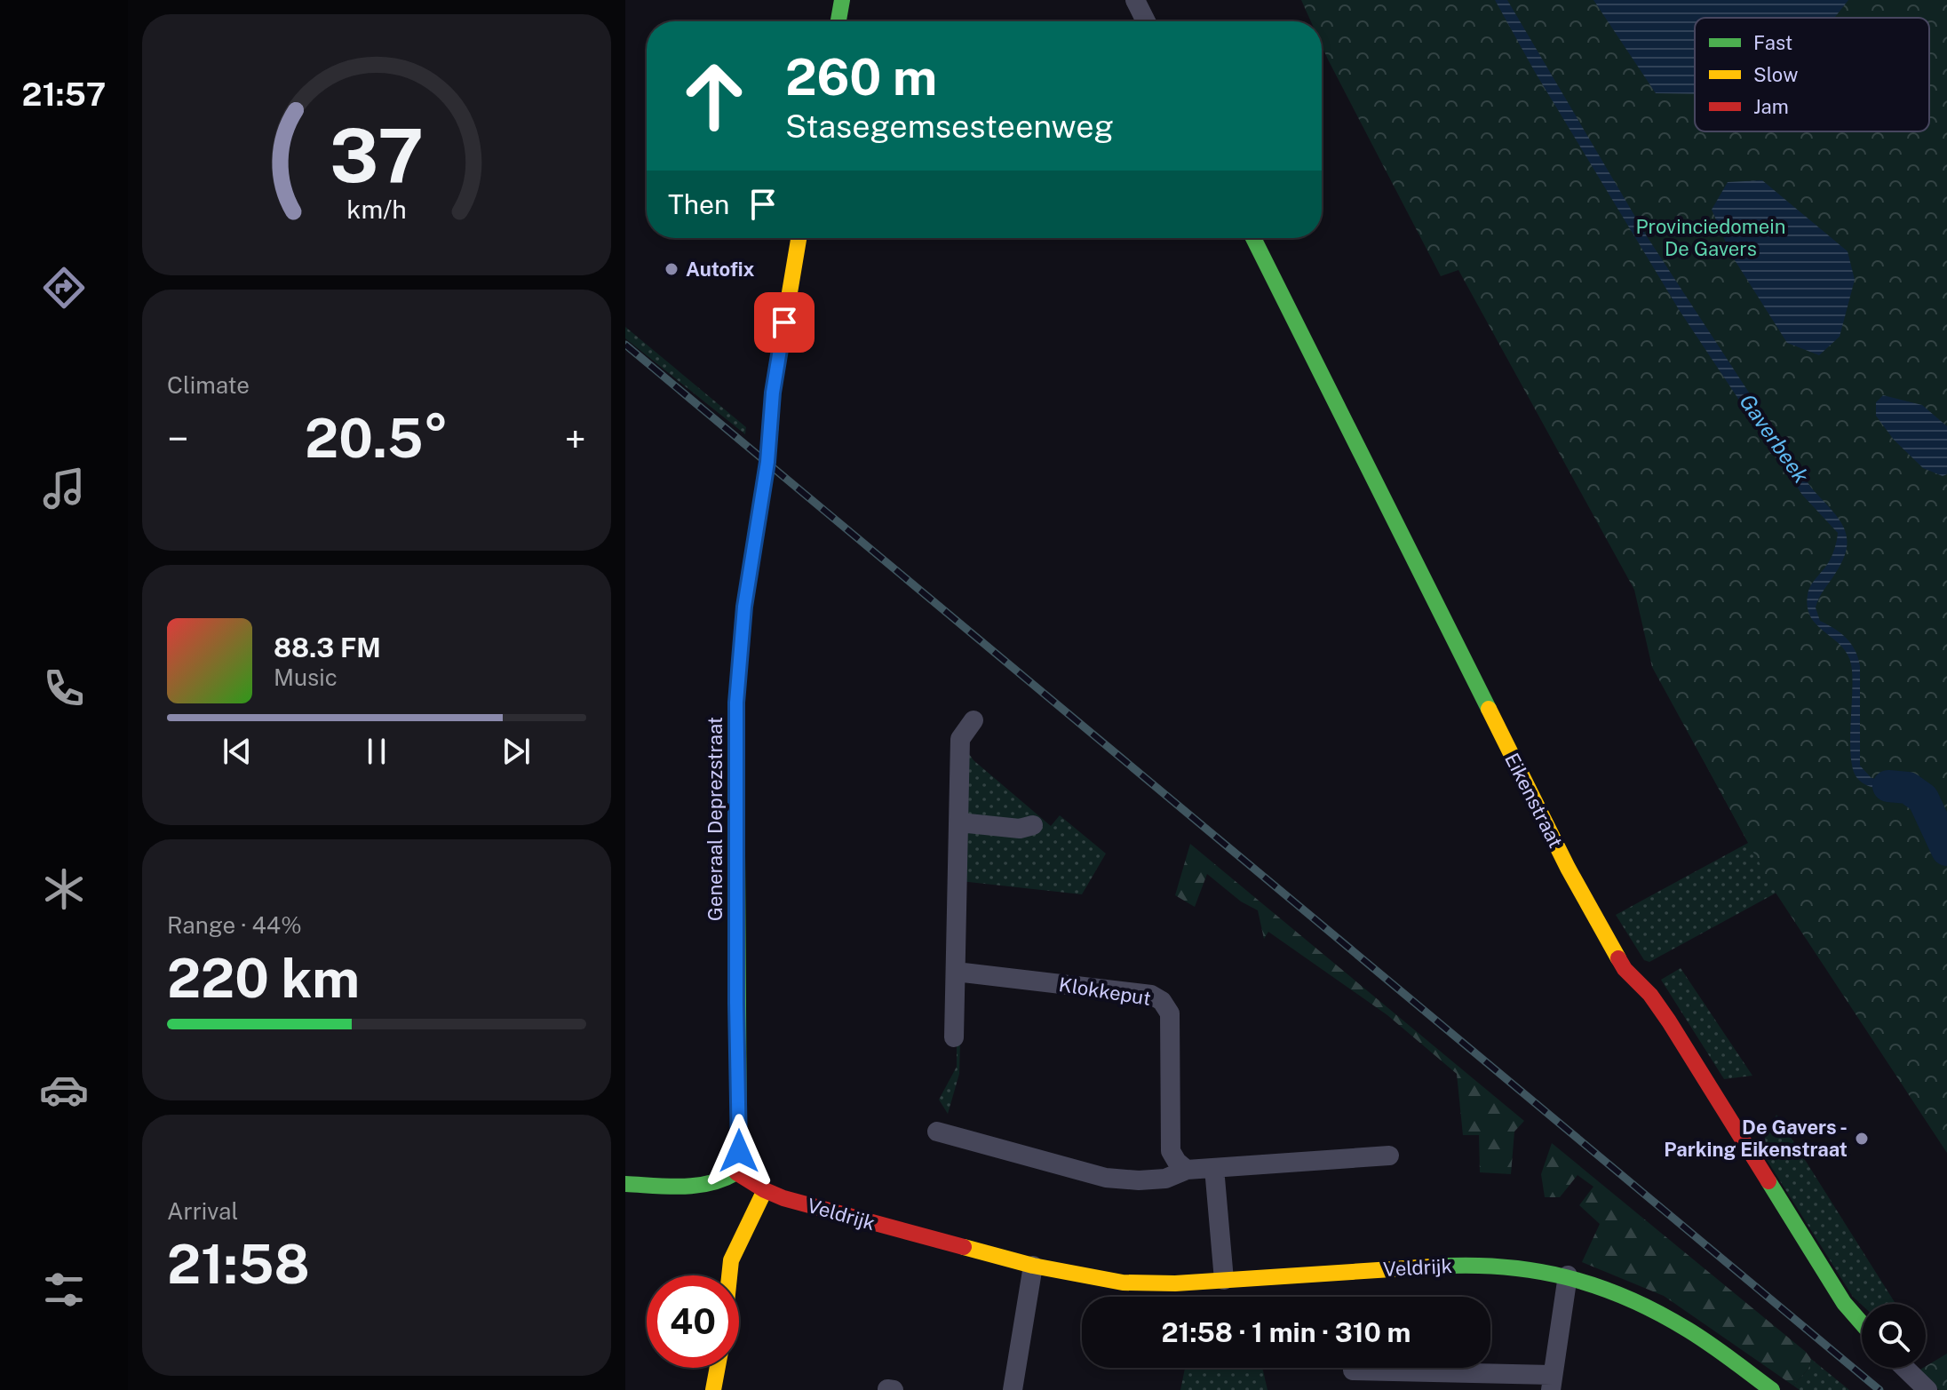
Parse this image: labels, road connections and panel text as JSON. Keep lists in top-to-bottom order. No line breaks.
{"streets":{"street":["Eikenstraat","Generaal Deprezstraat","Klokkeput","Veldrijk"]},"crossings":[["Generaal Deprezstraat","Veldrijk"]],"water":["Gaverbeek"],"parks":["Provinciedomein De Gavers"],"places":["Autofix","De Gavers - Parking Eikenstraat"],"legend":["Fast","Slow","Jam"],"page":{"tabs":"21:57","turn":["260 m","Stasegemsesteenweg"],"then":"Then","tile":["Climate",["Range · 44%","220 km"],["Arrival","21:58"]],"heat":["−","20.5°","+"],"song":["88.3 FM","Music"],"limit":"40","trip":"21:58 · 1 min · 310 m","gauge":["37","km/h"]}}
